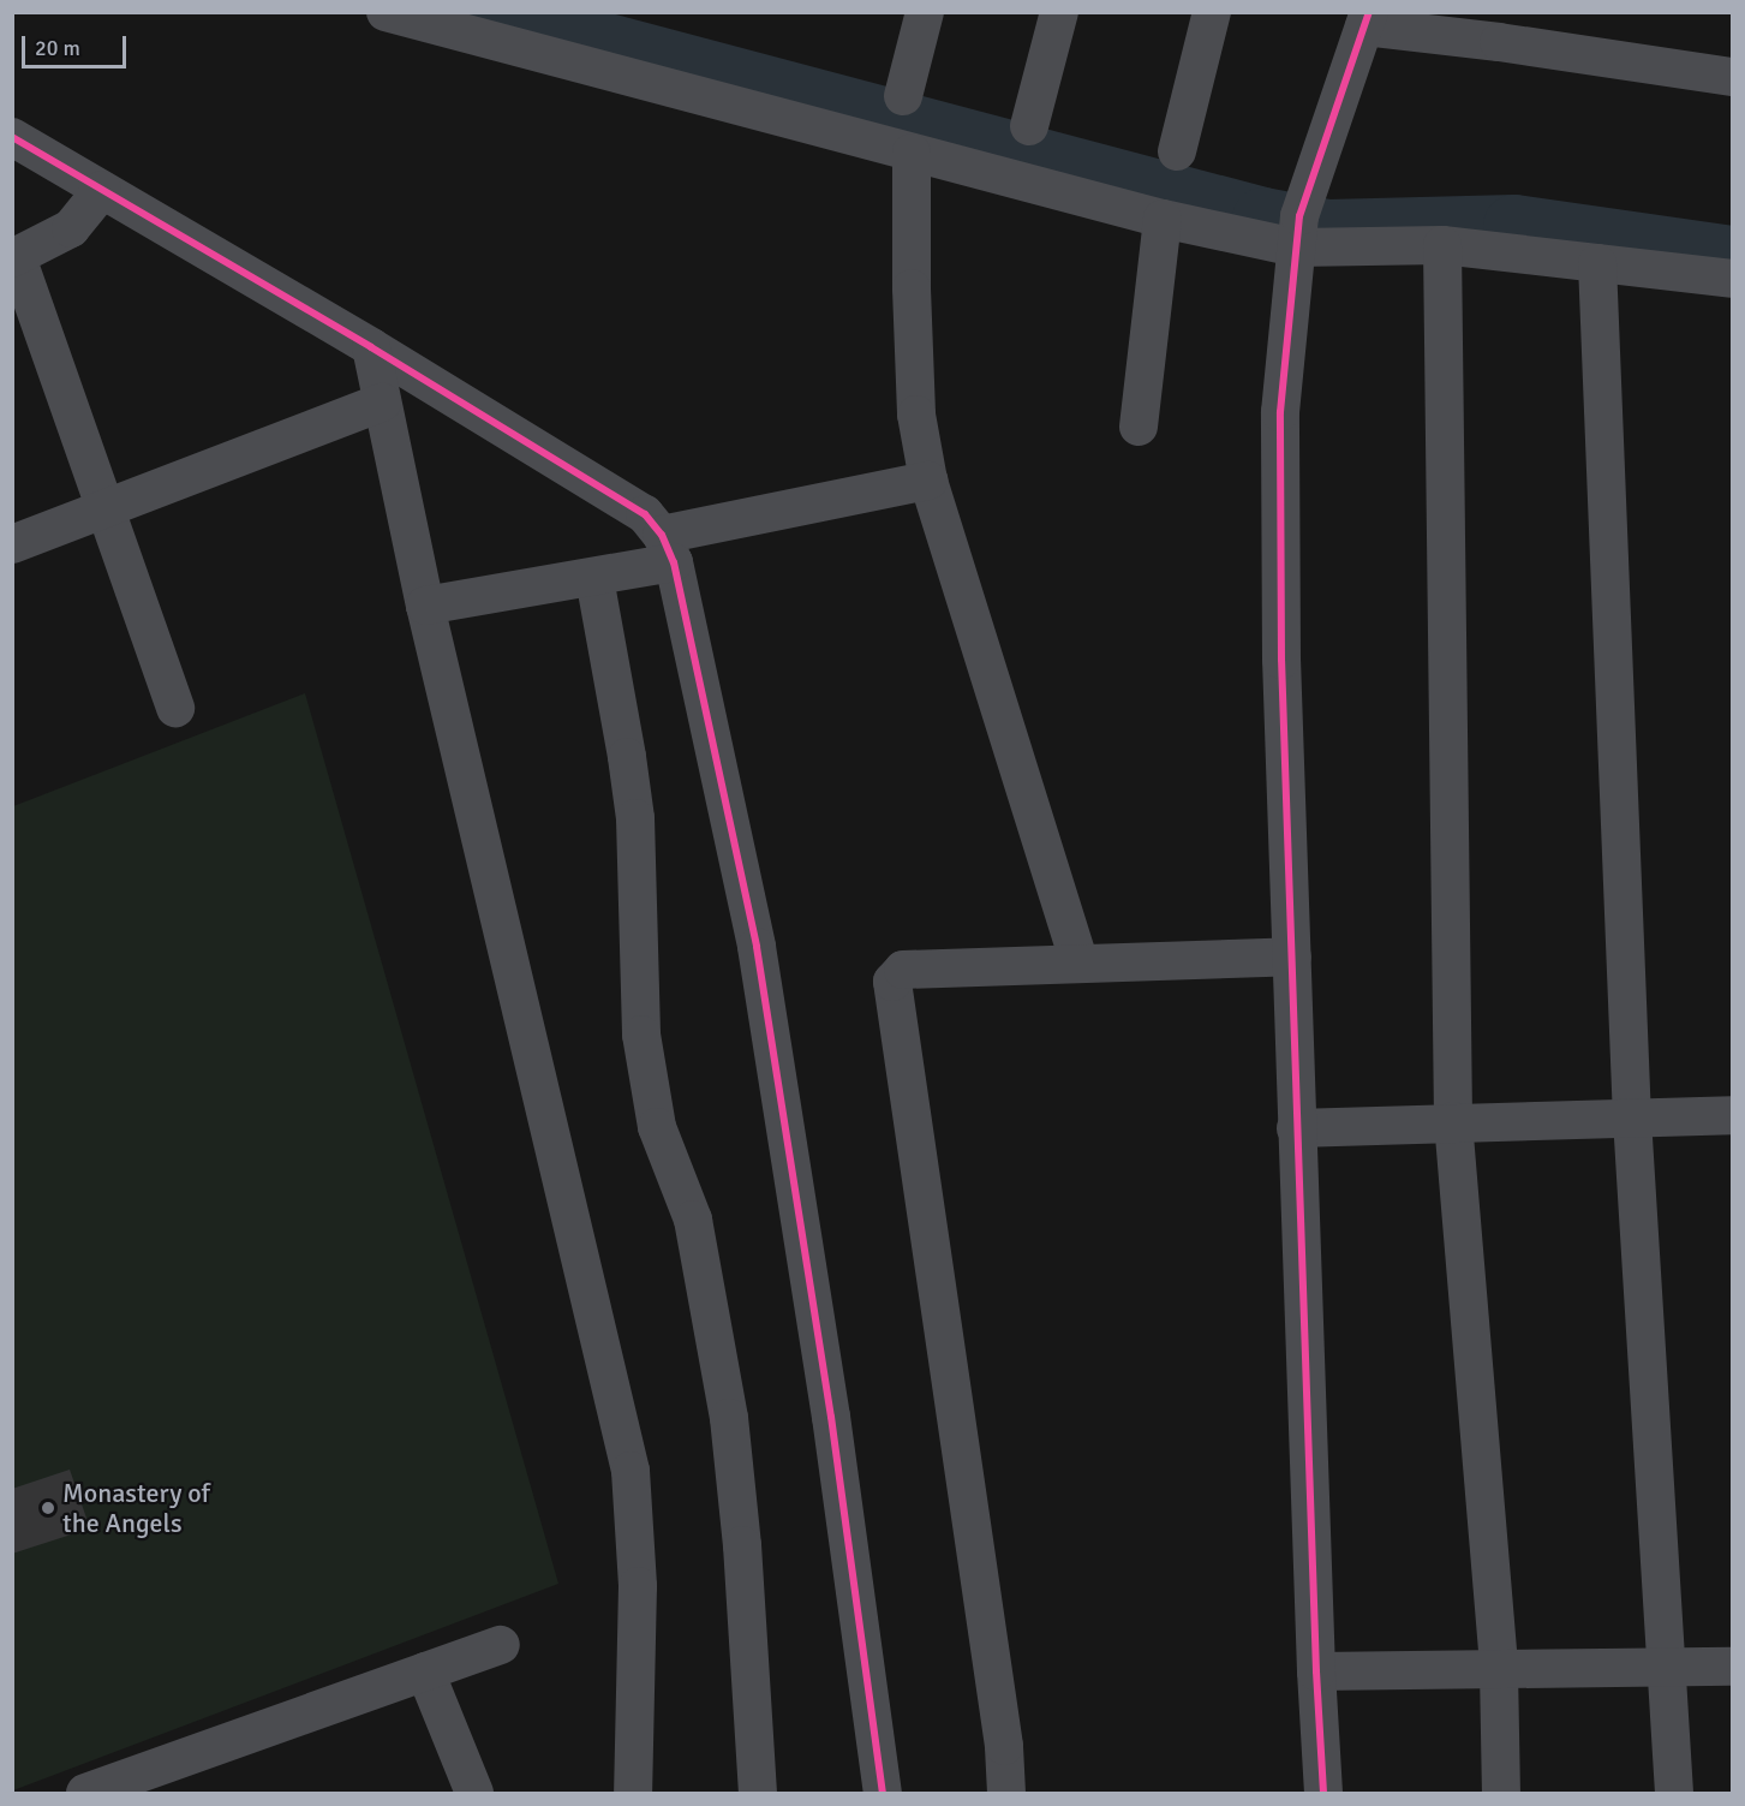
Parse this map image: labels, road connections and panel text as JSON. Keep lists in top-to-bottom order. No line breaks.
{"places":["Monastery of the Angels"],"scale_bar":"20 m"}
